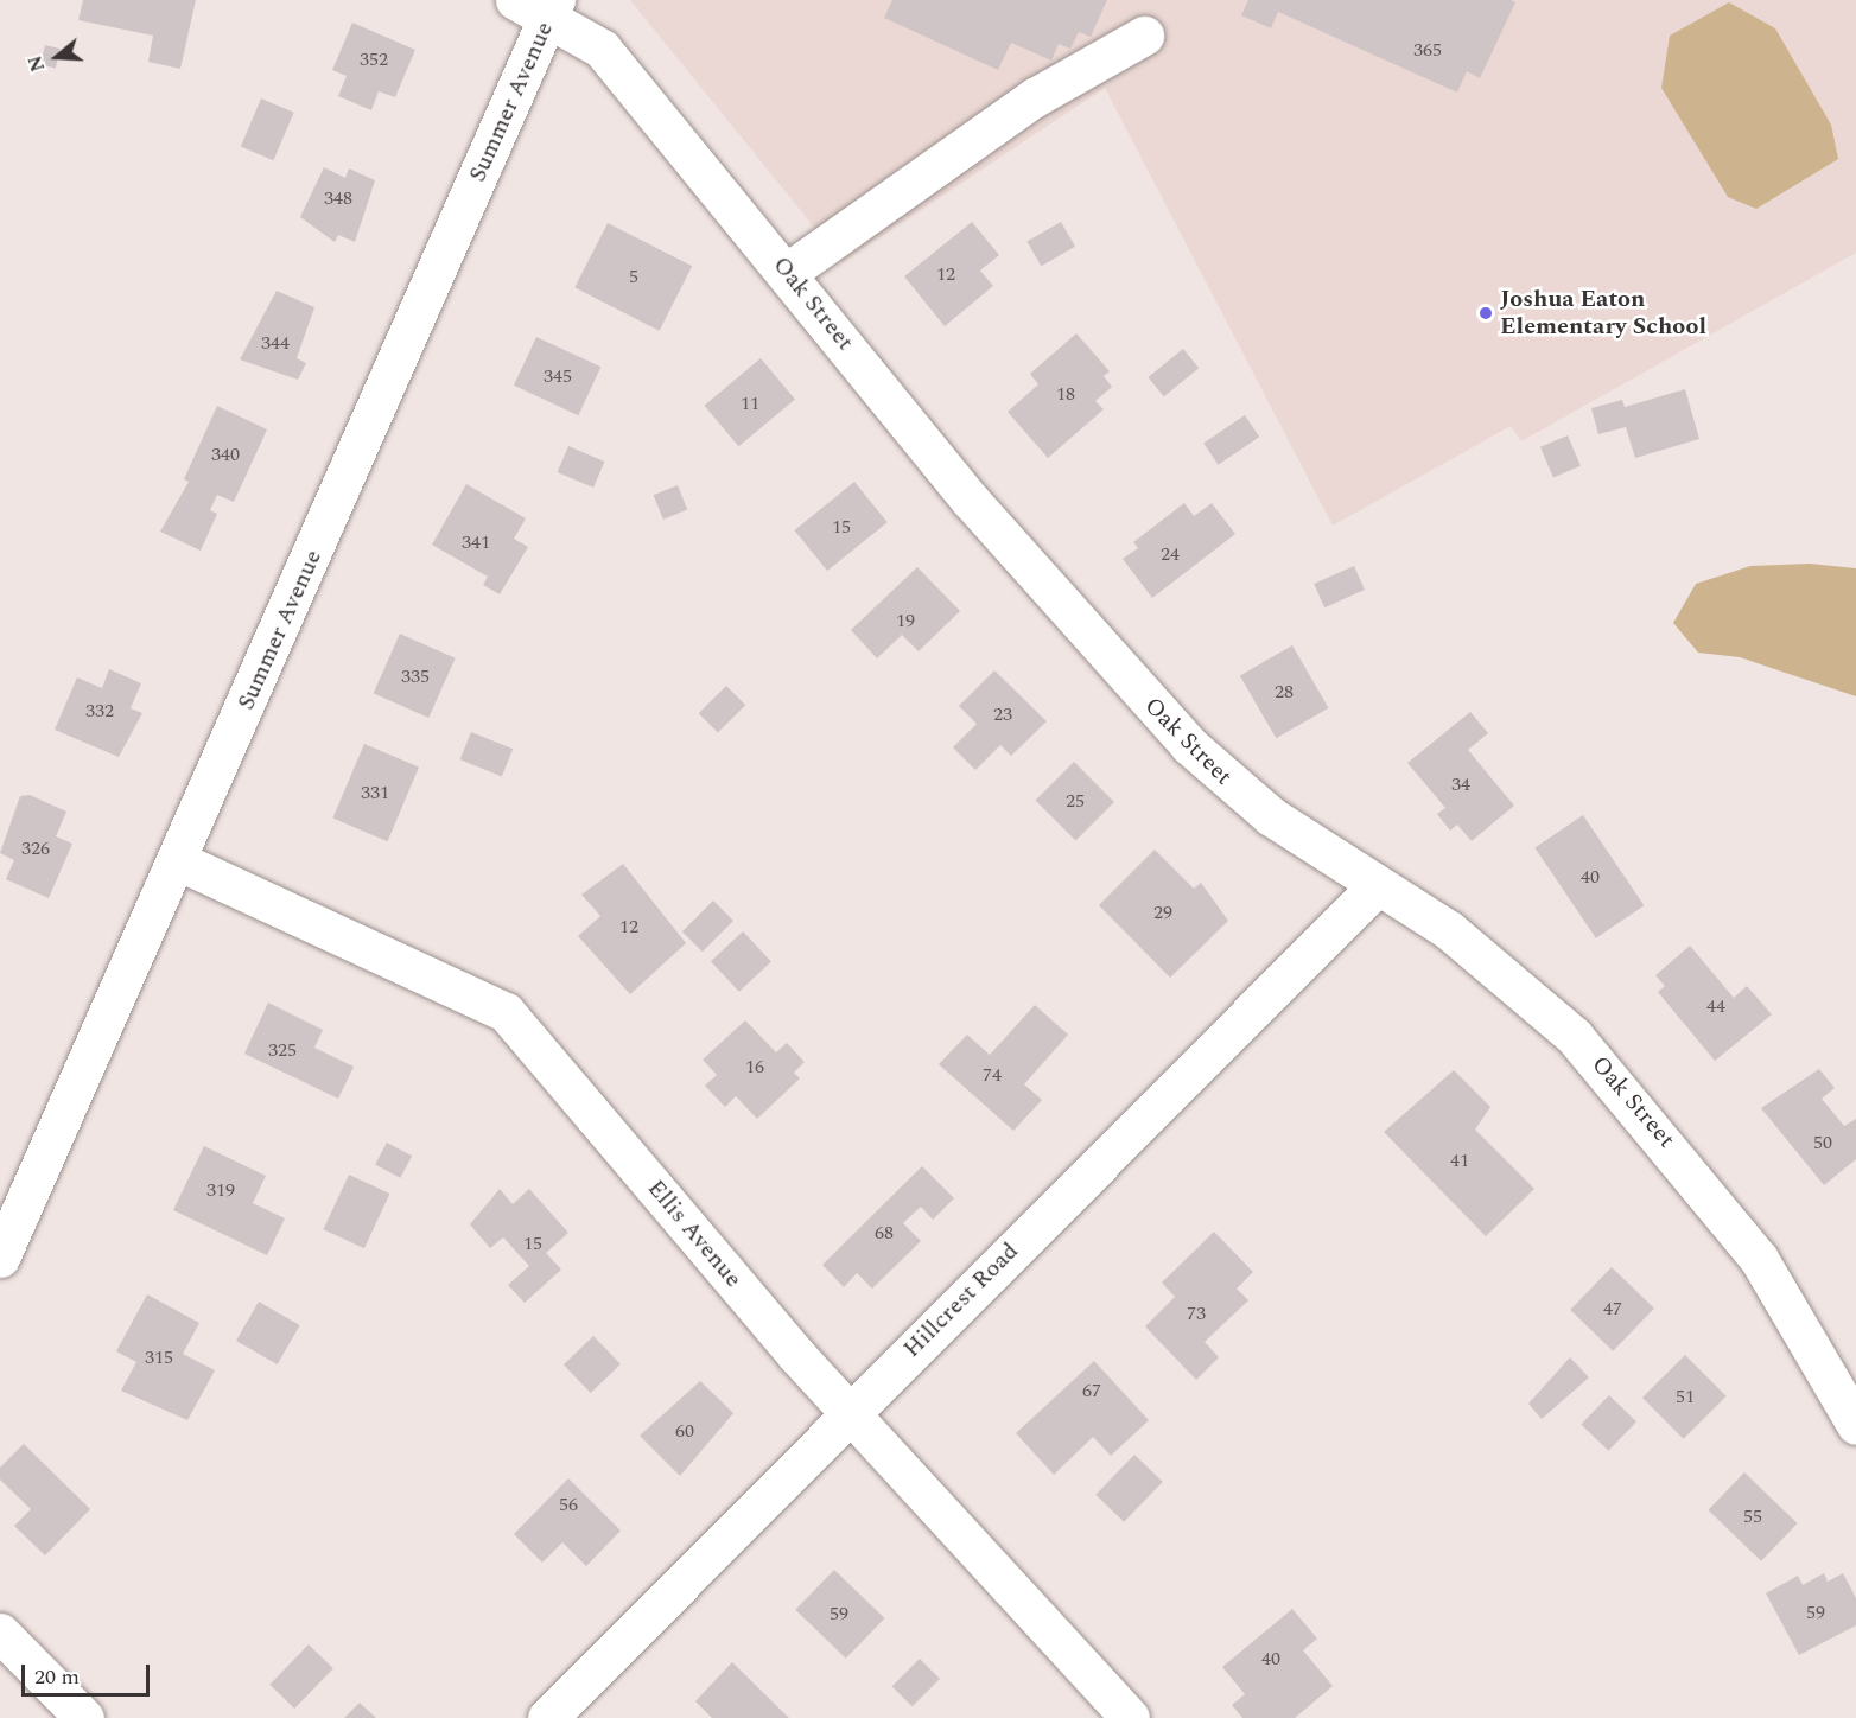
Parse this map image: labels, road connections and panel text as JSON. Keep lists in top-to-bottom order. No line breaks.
{"streets":{"street":["Summer Avenue","Oak Street","Ellis Avenue","Hillcrest Road"]},"crossings":[["Summer Avenue","Oak Street"],["Summer Avenue","Ellis Avenue"],["Oak Street","Hillcrest Road"],["Ellis Avenue","Hillcrest Road"]],"places":["Joshua Eaton Elementary School"],"house_numbers":["365","352","348","12","5","344","345","18","11","340","15","341","24","19","335","28","332","23","34","331","25","326","40","29","12","44","325","16","74","50","41","319","68","15","47","73","315","67","51","60","56","55","59","59","40"],"scale_bar":"20 m","north":"left"}
